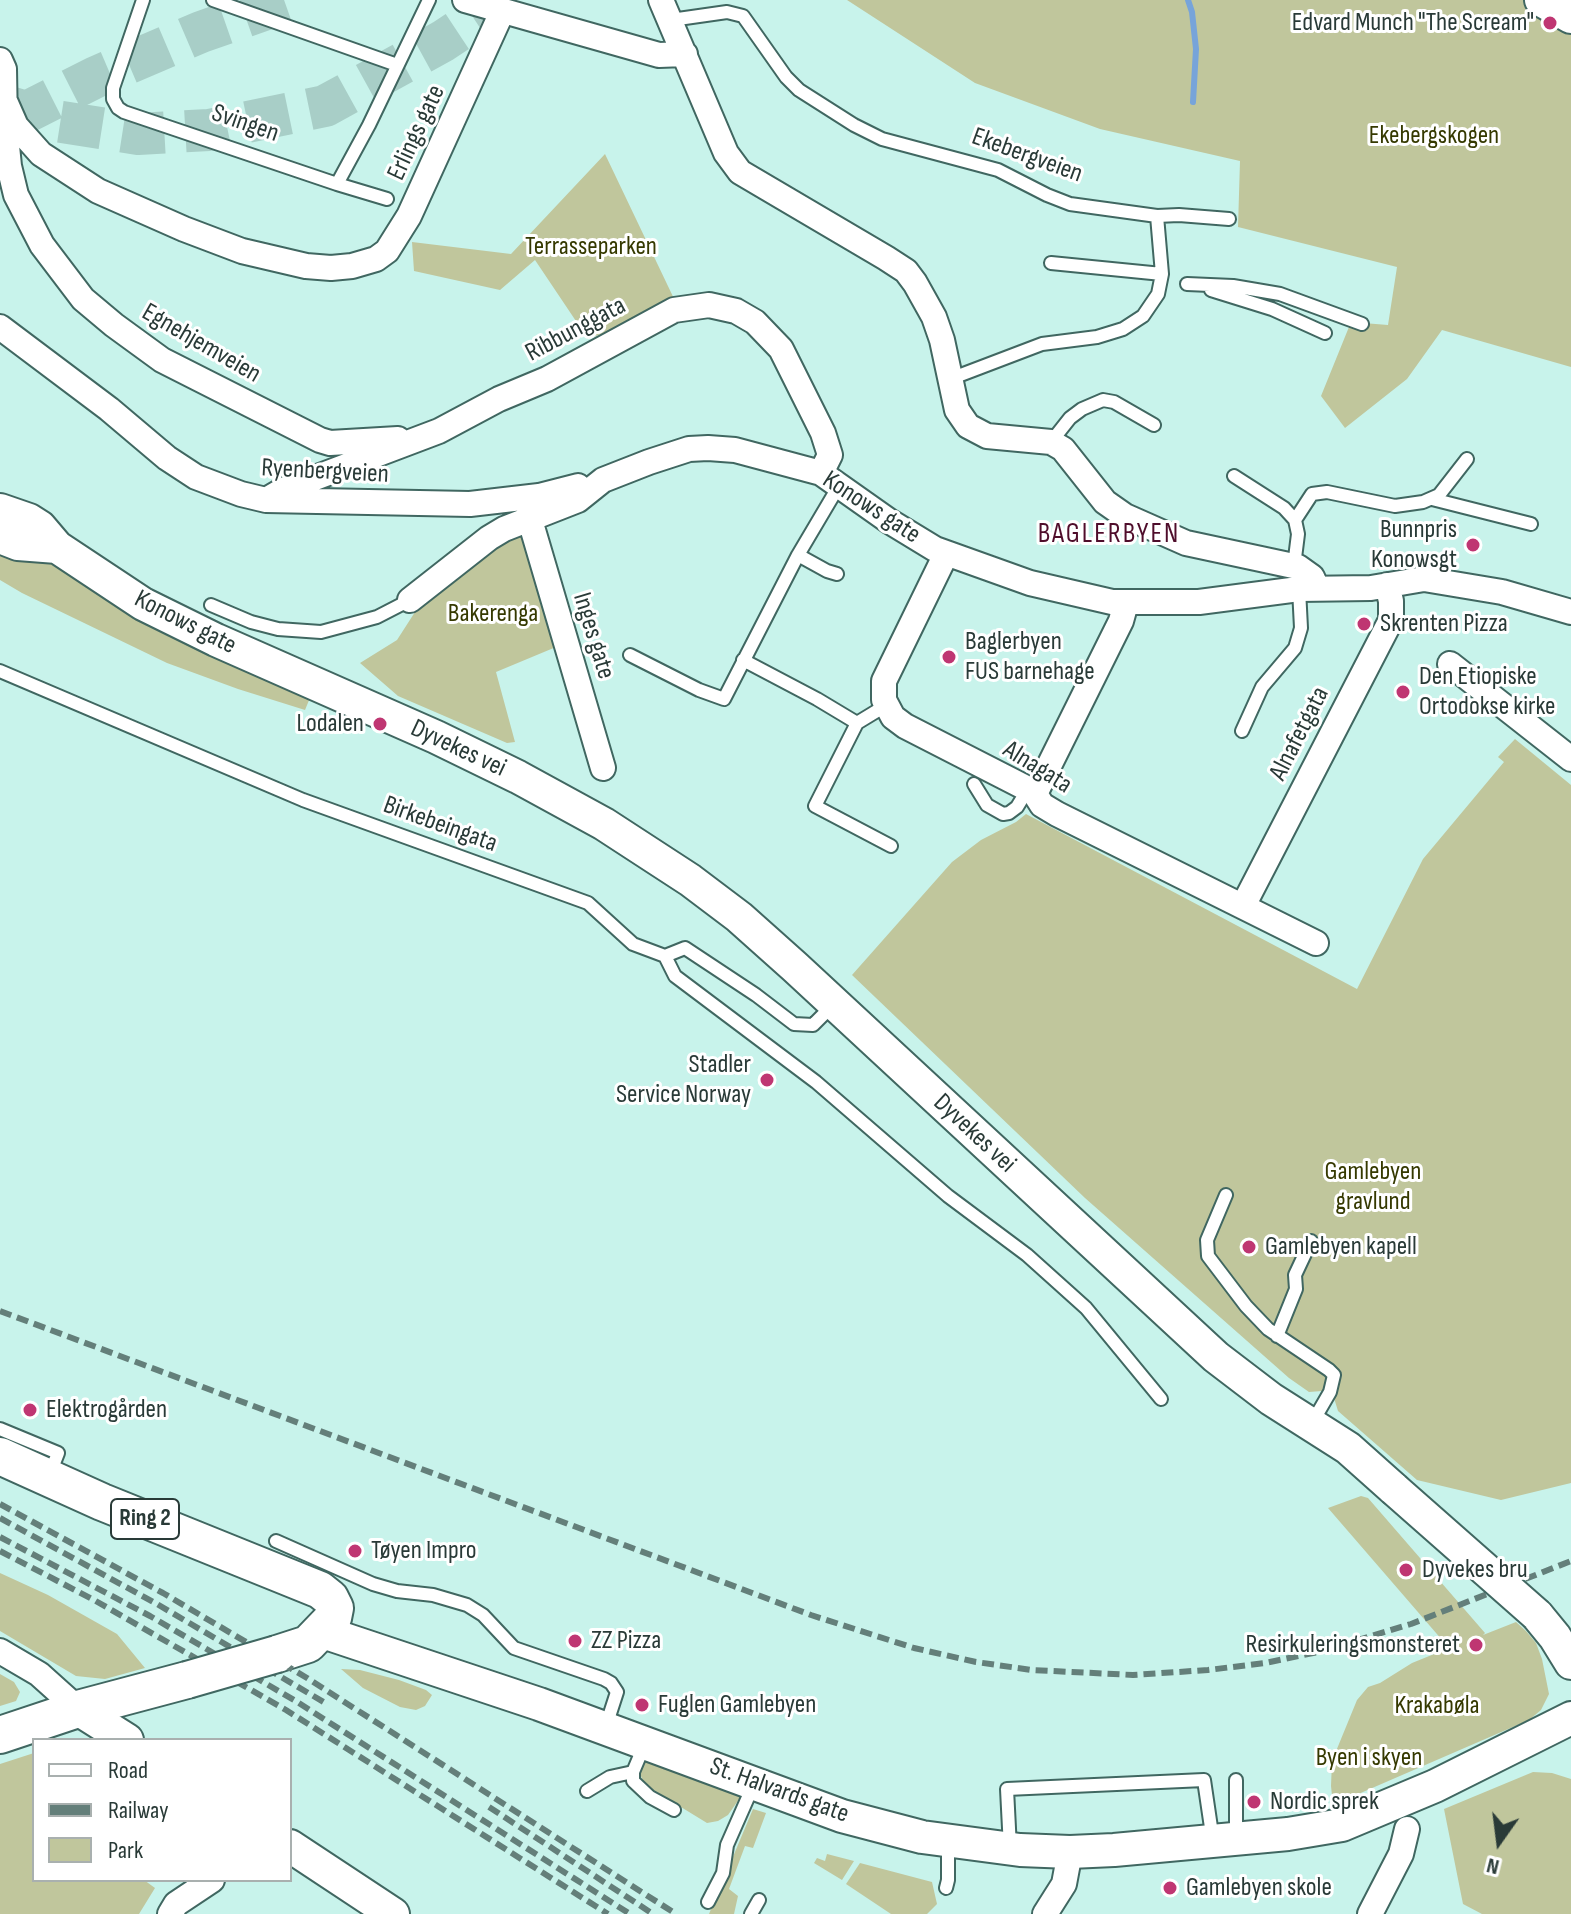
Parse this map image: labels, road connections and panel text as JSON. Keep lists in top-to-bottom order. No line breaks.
{"streets":{"main road":["Ring 2"],"street":["Erlings gate","Ekebergveien","Ribbunggata","Egnehjemveien","Ryenbergveien","Konows gate","Inges gate","Alnafetgata","Dyvekes vei","Alnagata","St. Halvards gate"],"lane":["Svingen","Birkebeingata"]},"crossings":[["Erlings gate","Egnehjemveien"],["Ribbunggata","Egnehjemveien"],["Ribbunggata","Ryenbergveien"],["Ribbunggata","Konows gate"],["Ryenbergveien","Konows gate"],["Konows gate","Inges gate"],["Konows gate","Alnafetgata"],["Konows gate","Dyvekes vei"],["Alnafetgata","Alnagata"],["Dyvekes vei","Birkebeingata"],["Ring 2","St. Halvards gate"]],"districts":["BAGLERBYEN"],"parks":["Ekebergskogen","Terrasseparken","Bakerenga","Gamlebyen gravlund","Krakabøla","Byen i skyen"],"places":["Edvard Munch \"The Scream\"","Bunnpris Konowsgt","Skrenten Pizza","Baglerbyen FUS barnehage","Den Etiopiske Ortodokse kirke","Lodalen","Stadler Service Norway","Gamlebyen kapell","Elektrogården","Tøyen Impro","Dyvekes bru","ZZ Pizza","Resirkuleringsmonsteret","Fuglen Gamlebyen","Nordic sprek","Gamlebyen skole"],"legend":["Road","Railway","Park"],"north":"bottom"}
